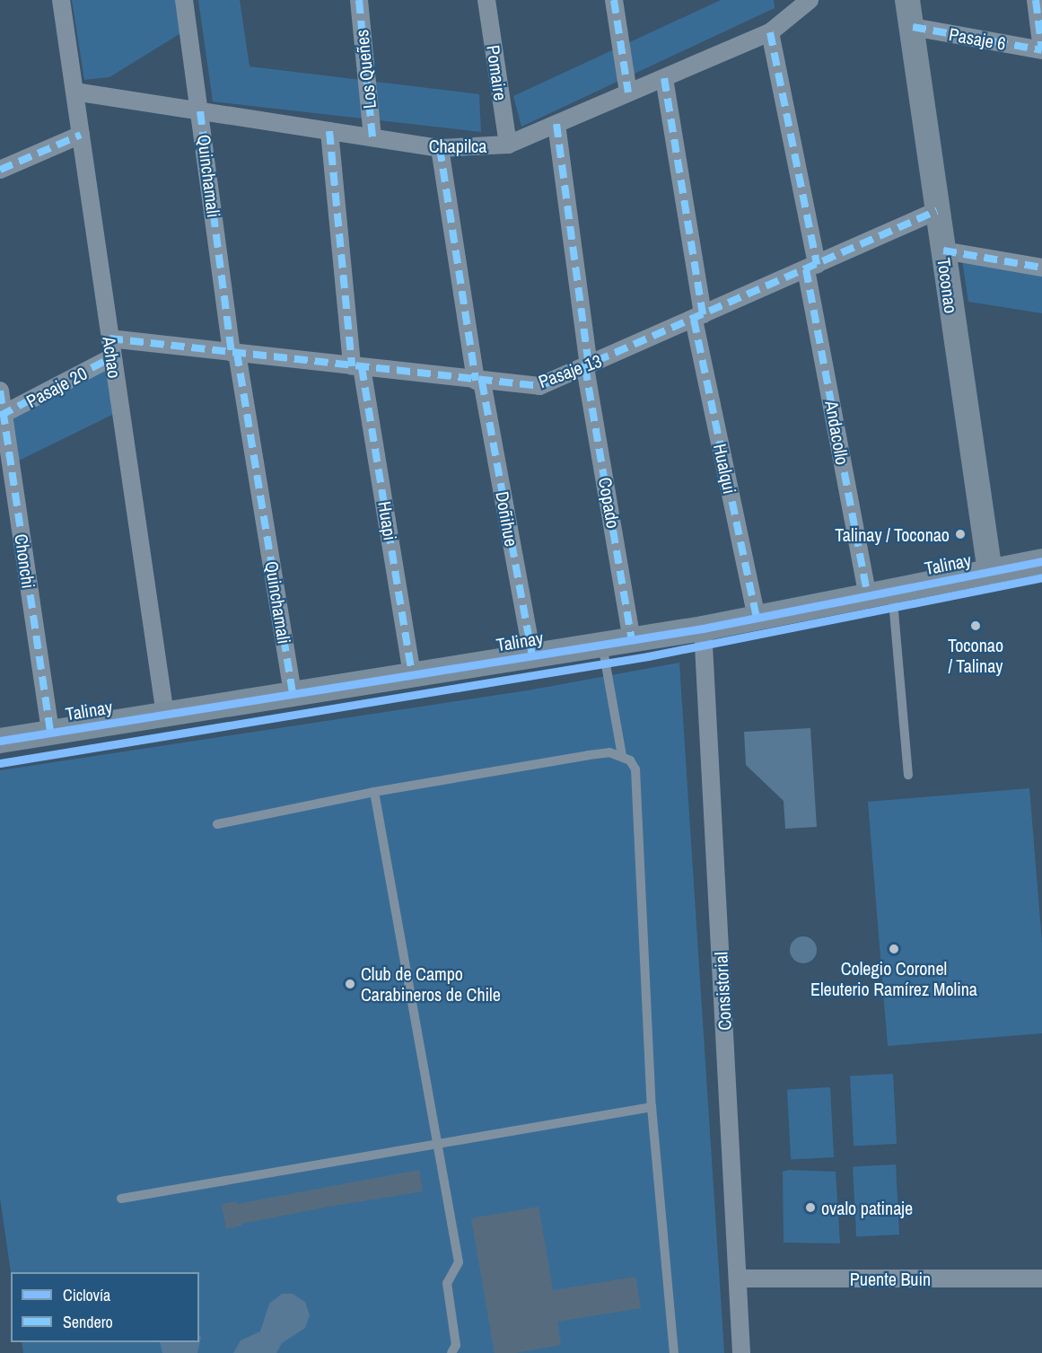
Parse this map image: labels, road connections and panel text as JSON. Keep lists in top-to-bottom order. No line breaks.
{"streets":{"street":["Pasaje 6","Los Queñes","Pomaire","Chapilca","Quinchamali","Toconao","Achao","Pasaje 13","Pasaje 20","Andacollo","Hualqui","Copado","Doñihue","Huapi","Chonchi","Talinay","Consistorial","Puente Buin"]},"crossings":[["Pasaje 6","Toconao"],["Los Queñes","Chapilca"],["Pomaire","Chapilca"],["Chapilca","Quinchamali"],["Chapilca","Achao"],["Chapilca","Andacollo"],["Chapilca","Hualqui"],["Chapilca","Copado"],["Chapilca","Doñihue"],["Chapilca","Huapi"],["Quinchamali","Pasaje 13"],["Quinchamali","Talinay"],["Toconao","Pasaje 13"],["Toconao","Talinay"],["Achao","Pasaje 13"],["Achao","Pasaje 20"],["Achao","Talinay"],["Pasaje 13","Andacollo"],["Pasaje 13","Hualqui"],["Pasaje 13","Copado"],["Pasaje 13","Doñihue"],["Pasaje 13","Huapi"],["Pasaje 20","Chonchi"],["Andacollo","Talinay"],["Hualqui","Talinay"],["Copado","Talinay"],["Doñihue","Talinay"],["Huapi","Talinay"],["Chonchi","Talinay"],["Talinay","Consistorial"],["Consistorial","Puente Buin"]],"places":["Talinay / Toconao","Toconao / Talinay","Colegio Coronel Eleuterio Ramírez Molina","Club de Campo Carabineros de Chile","ovalo patinaje"],"legend":["Ciclovía","Sendero"]}
